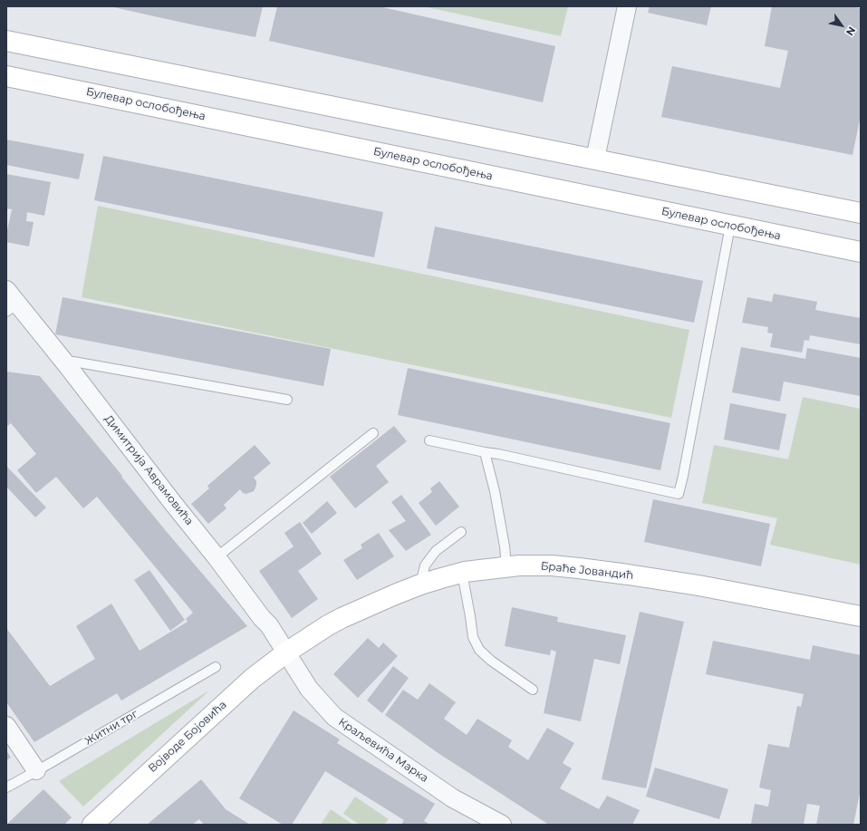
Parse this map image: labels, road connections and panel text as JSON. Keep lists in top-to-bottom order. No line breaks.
{"streets":{"main road":["Булевар ослобођења","Браће Јовандић","Војводе Бојовића"],"street":["Димитрија Аврамовића","Краљевића Марка"],"lane":["Житни трг"]},"crossings":[["Димитрија Аврамовића","Браће Јовандић"],["Димитрија Аврамовића","Војводе Бојовића"],["Димитрија Аврамовића","Краљевића Марка"],["Браће Јовандић","Војводе Бојовића"],["Браће Јовандић","Краљевића Марка"],["Војводе Бојовића","Краљевића Марка"]],"north":"bottom right"}
